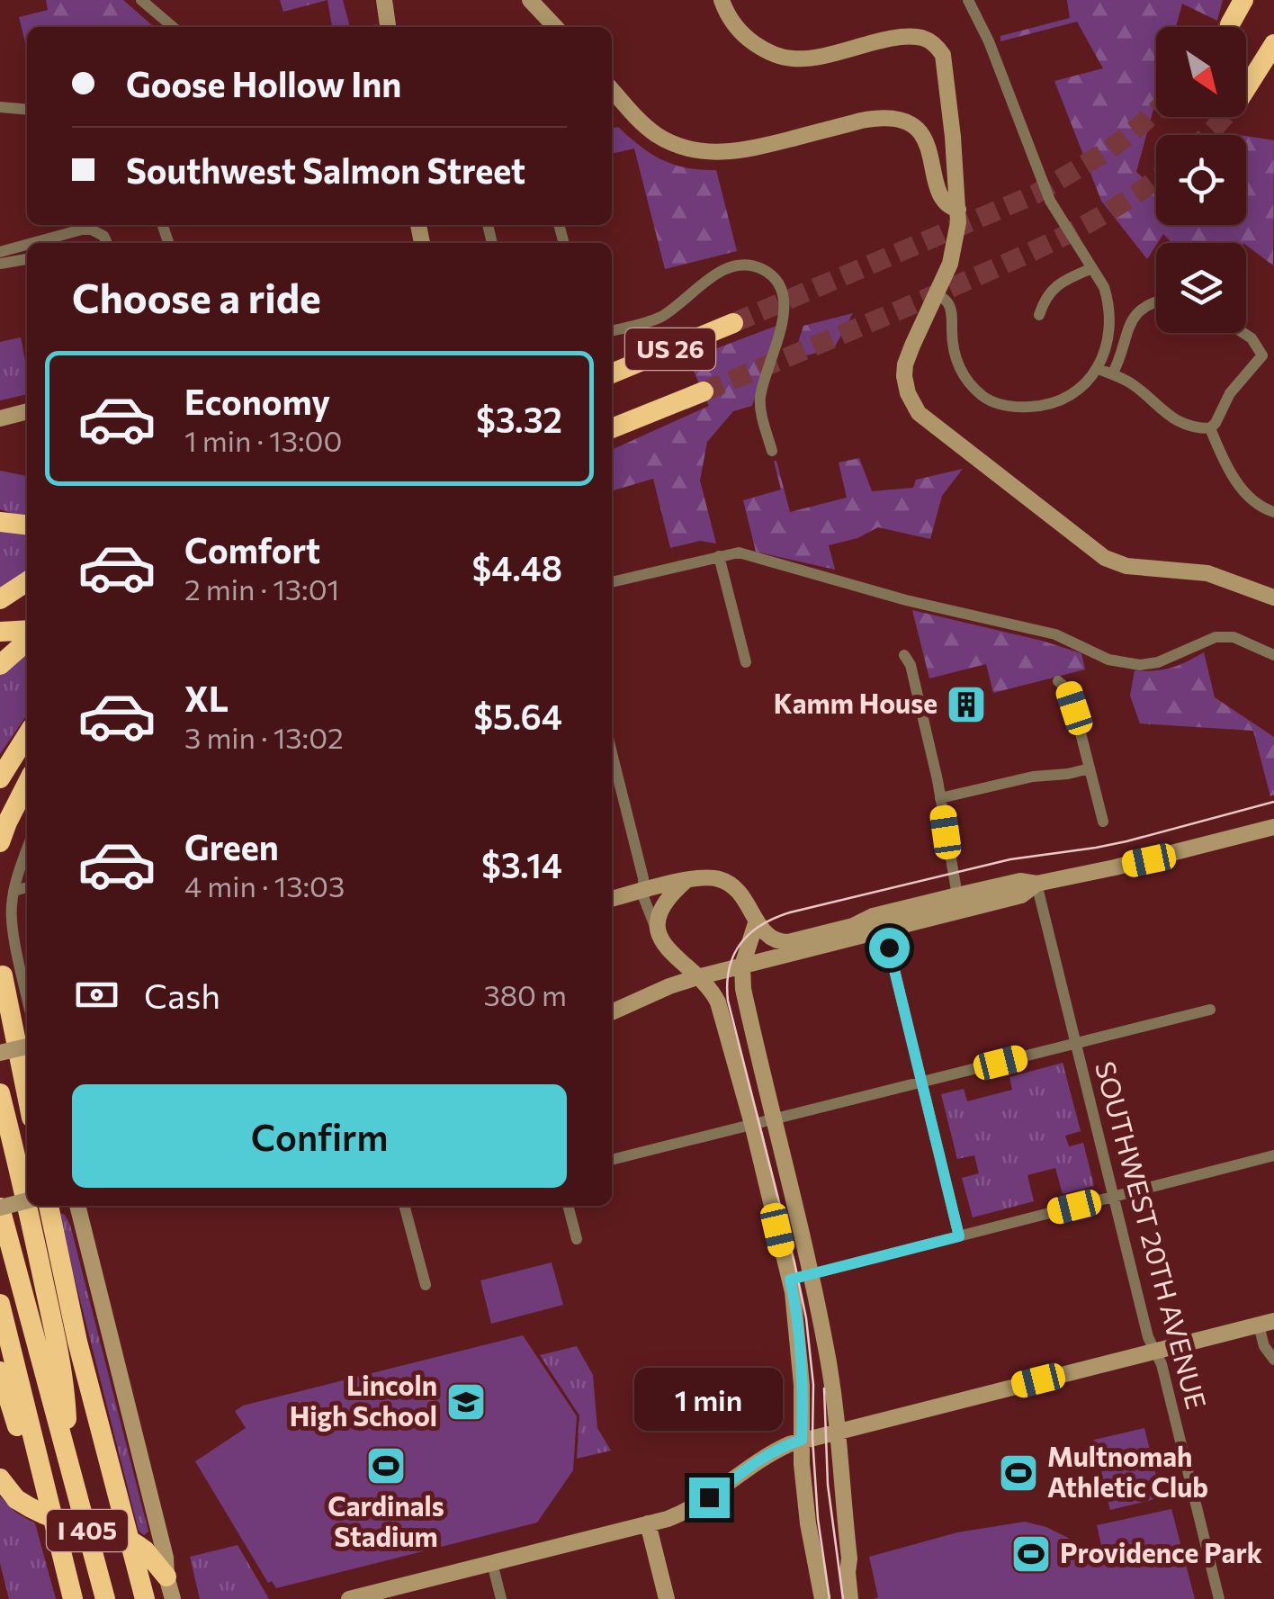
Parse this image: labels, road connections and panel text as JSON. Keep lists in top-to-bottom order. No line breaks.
{"streets":{"highway":["US 26","I 405"],"street":["SOUTHWEST 20TH AVENUE"]},"places":{"building":["Kamm House"],"school or university":["Lincoln High School"],"sports":["Cardinals Stadium","Multnomah Athletic Club","Providence Park"]},"north":"bottom right","page":{"banner":["Goose Hollow Inn","Southwest Salmon Street"],"heading":"Choose a ride","list":[{"name":"Economy","note":"1 min · 13:00","value":"$3.32"},{"name":"Comfort","note":"2 min · 13:01","value":"$4.48"},{"name":"XL","note":"3 min · 13:02","value":"$5.64"},{"name":"Green","note":"4 min · 13:03","value":"$3.14"}],"pay":["Cash","380 m"],"buttons":"Confirm","bubble":"1 min"}}
